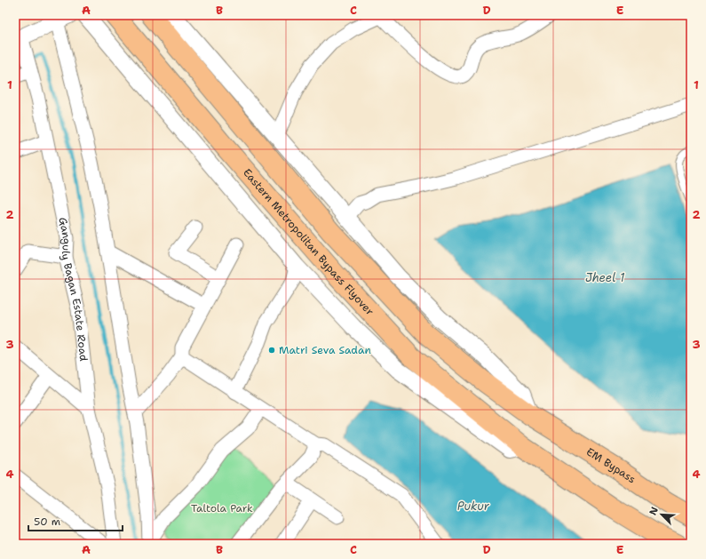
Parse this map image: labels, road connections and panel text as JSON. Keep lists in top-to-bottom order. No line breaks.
{"streets":{"main road":["Eastern Metropolitan Bypass Flyover","EM Bypass"],"street":["Ganguly Bagan Estate Road"]},"water":["Jheel 1","Pukur"],"parks":["Taltola Park"],"places":["Matri Seva Sadan"],"scale_bar":"50 m","north":"top left","grid":{"columns":["A","B","C","D","E"],"rows":["1","2","3","4"]}}
